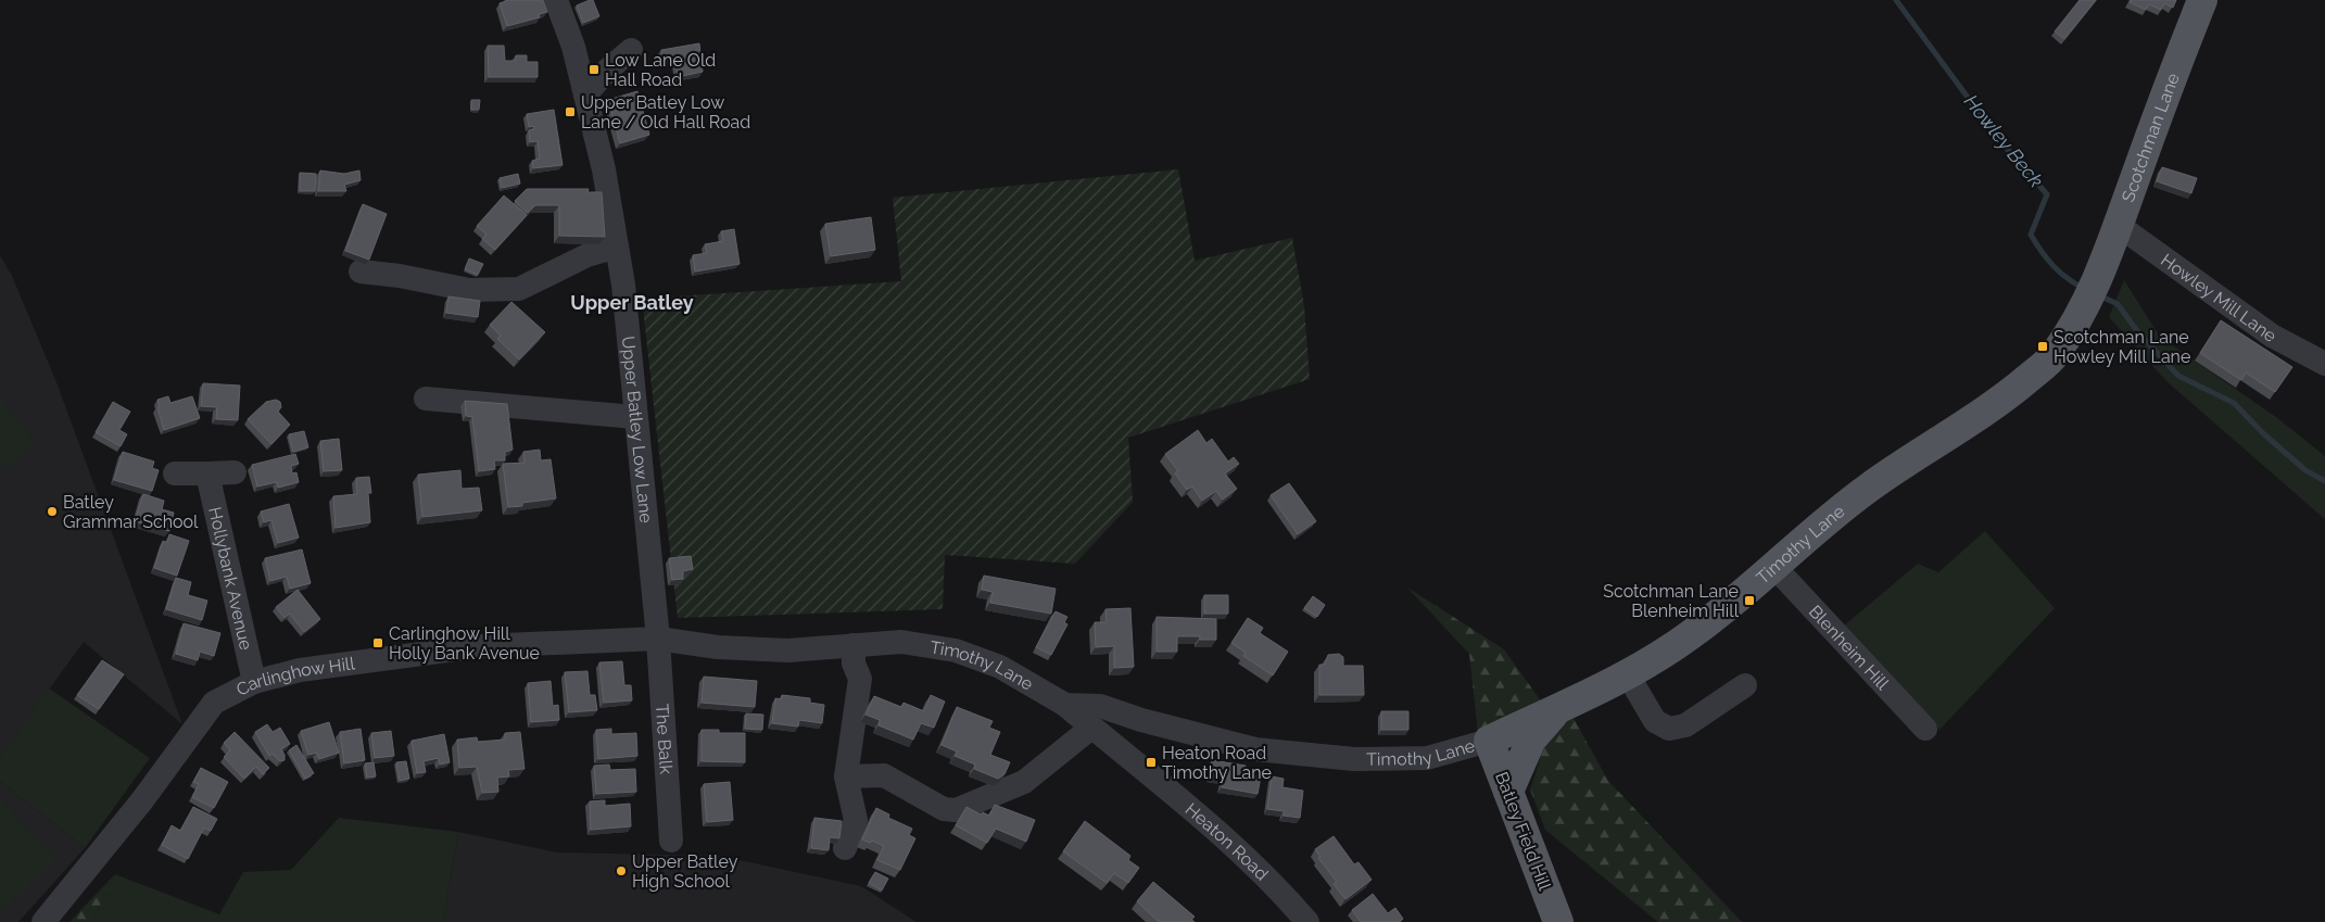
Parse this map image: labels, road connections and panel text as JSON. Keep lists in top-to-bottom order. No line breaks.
{"streets":{"main road":["Scotchman Lane","Timothy Lane","Batley Field Hill"],"street":["Howley Mill Lane","Upper Batley Low Lane","Hollybank Avenue","Blenheim Hill","Carlinghow Hill","The Balk","Heaton Road"]},"crossings":[["Scotchman Lane","Howley Mill Lane"],["Scotchman Lane","Timothy Lane"],["Upper Batley Low Lane","Timothy Lane"],["Upper Batley Low Lane","Carlinghow Hill"],["Upper Batley Low Lane","The Balk"],["Timothy Lane","Blenheim Hill"],["Timothy Lane","Carlinghow Hill"],["Timothy Lane","The Balk"],["Timothy Lane","Batley Field Hill"],["Timothy Lane","Heaton Road"],["Hollybank Avenue","Carlinghow Hill"],["Carlinghow Hill","The Balk"]],"districts":["Upper Batley"],"water":["Howley Beck"],"places":{"transit":["Low Lane Old Hall Road","Upper Batley Low Lane / Old Hall Road","Scotchman Lane Howley Mill Lane","Scotchman Lane Blenheim Hill","Carlinghow Hill Holly Bank Avenue","Heaton Road Timothy Lane"],"other":["Batley Grammar School","Upper Batley High School"]}}
